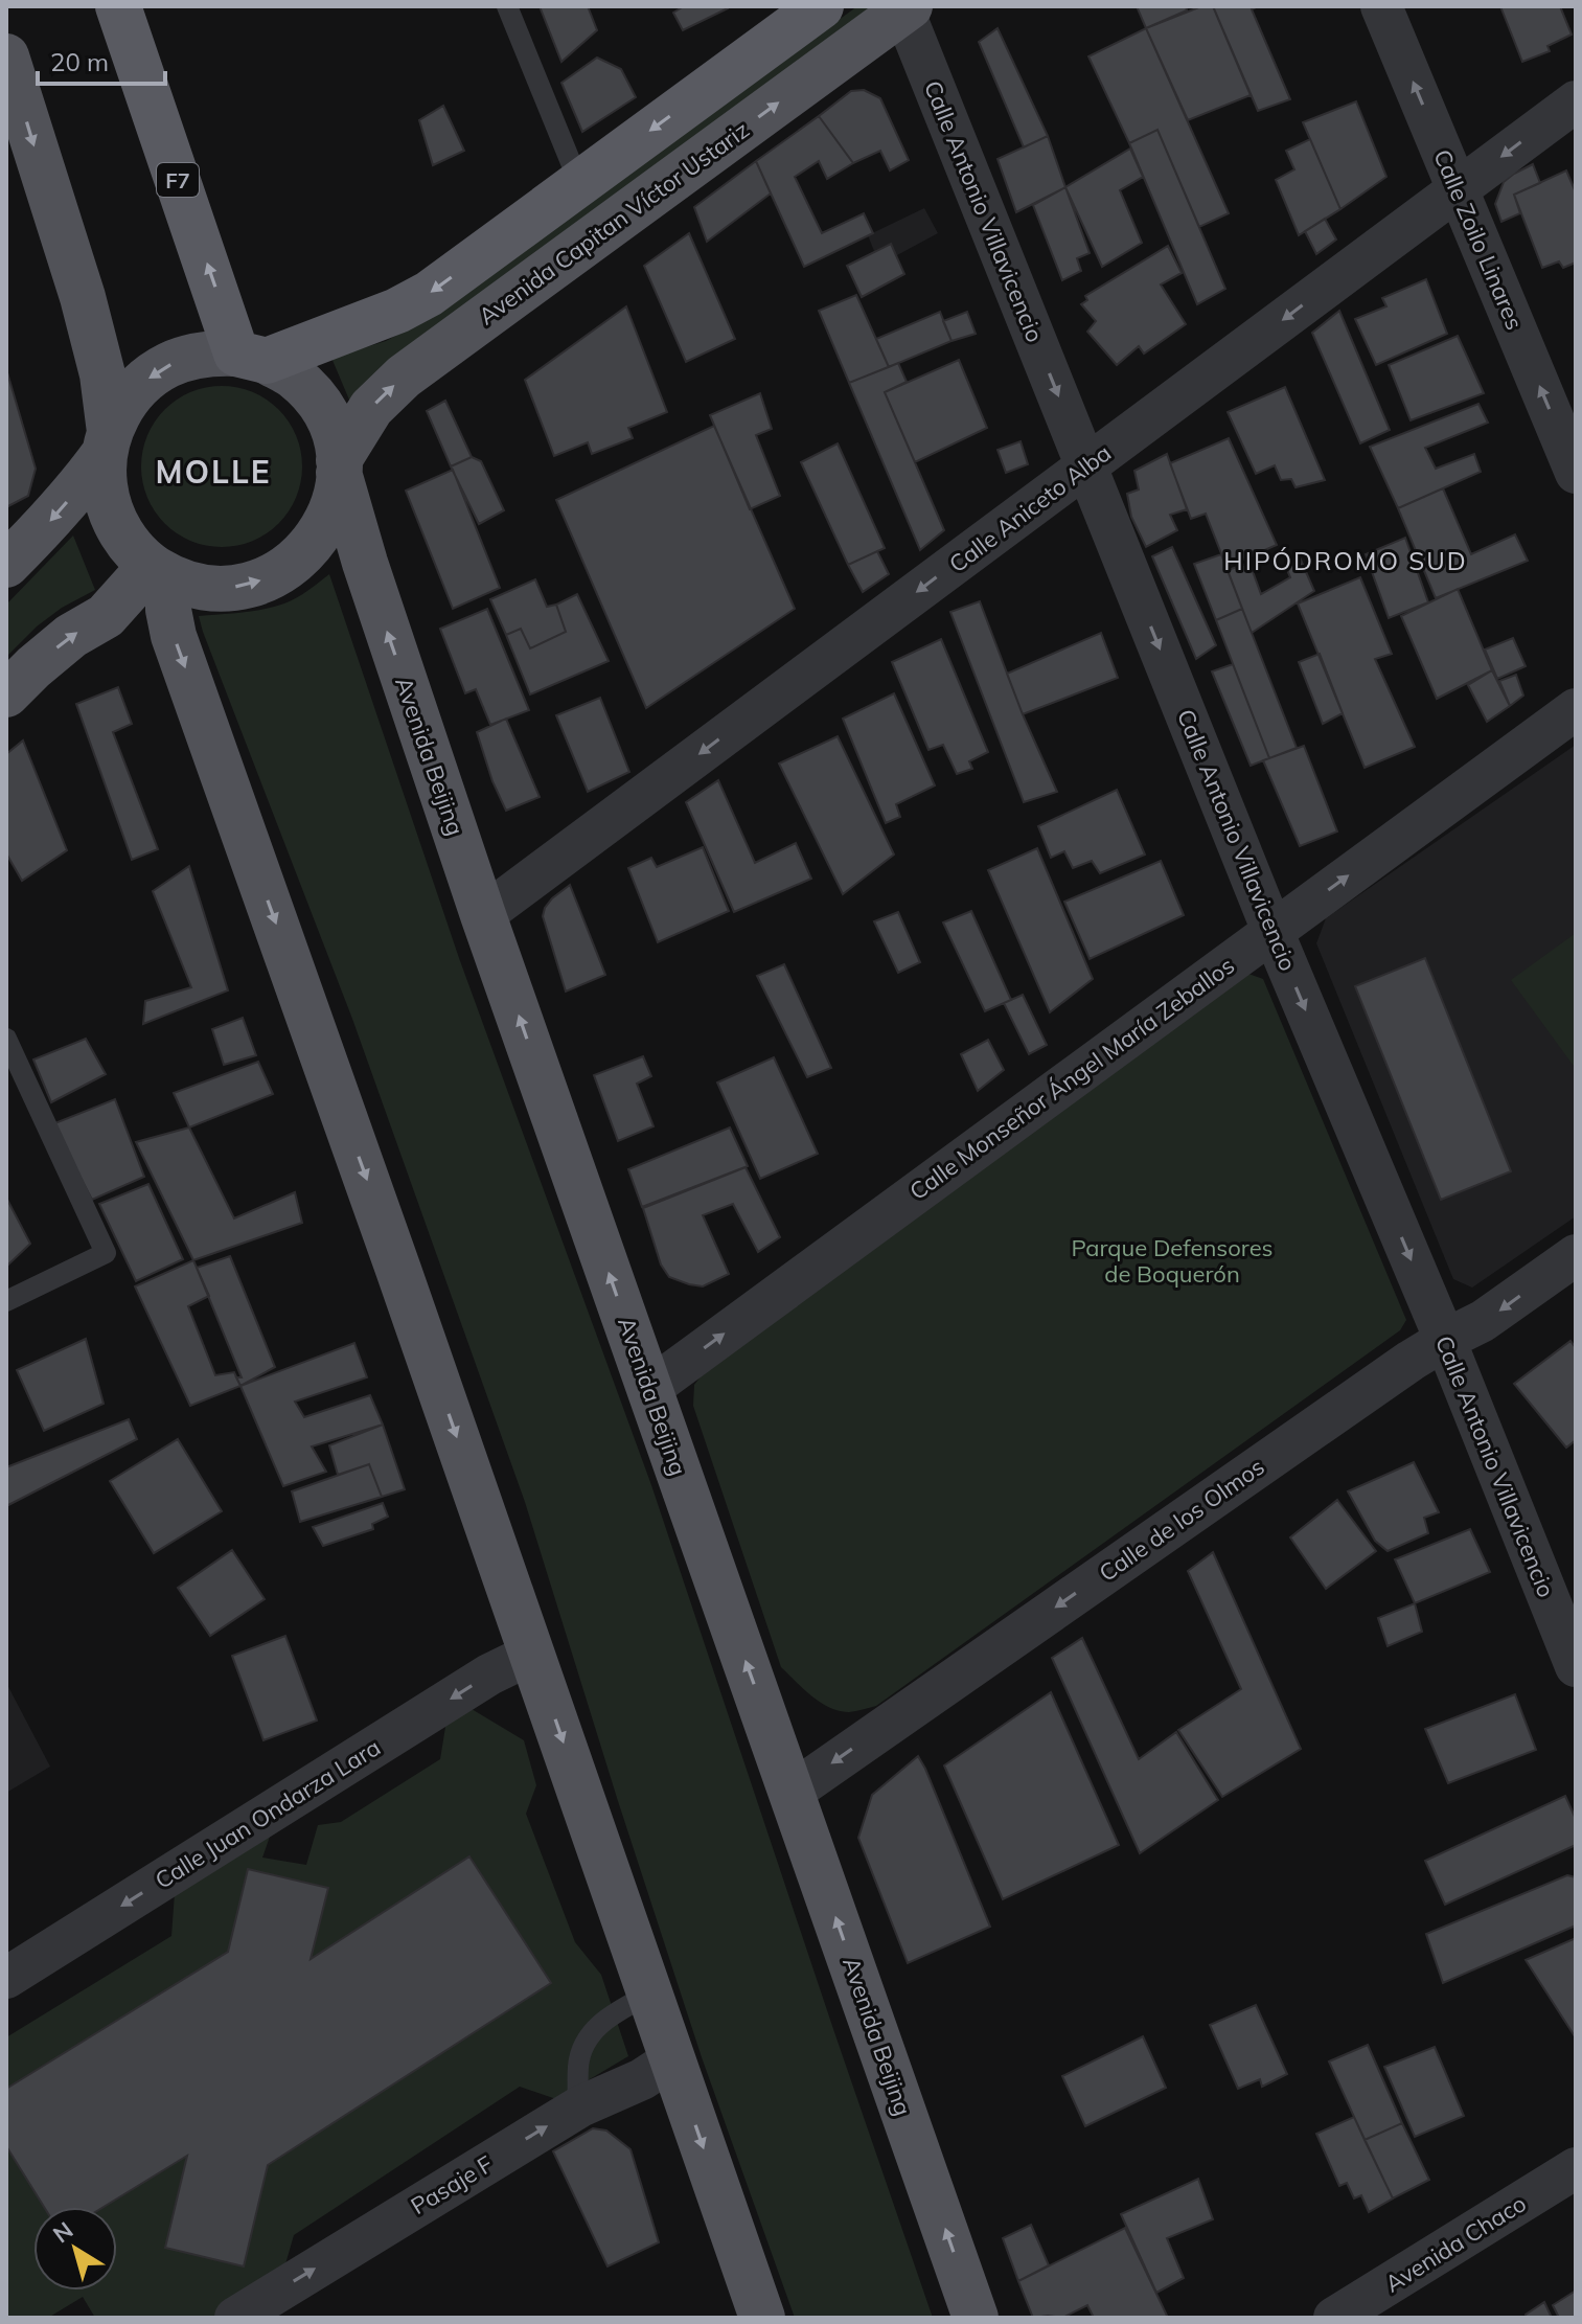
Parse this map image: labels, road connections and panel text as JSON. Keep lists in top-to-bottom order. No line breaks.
{"streets":{"highway":["F7"],"main road":["Avenida Capitan Víctor Ustariz","Avenida Beijing"],"street":["Calle Antonio Villavicencio","Calle Zoilo Linares","Calle Aniceto Alba","Calle Monseñor Ángel María Zeballos","Calle de los Olmos","Calle Juan Ondarza Lara","Pasaje F","Avenida Chaco"]},"crossings":[["F7","Avenida Capitan Víctor Ustariz"],["F7","Avenida Beijing"],["Calle Antonio Villavicencio","Avenida Capitan Víctor Ustariz"],["Calle Antonio Villavicencio","Calle Aniceto Alba"],["Calle Antonio Villavicencio","Calle Monseñor Ángel María Zeballos"],["Calle Antonio Villavicencio","Calle de los Olmos"],["Avenida Capitan Víctor Ustariz","Avenida Beijing"],["Calle Zoilo Linares","Calle Aniceto Alba"],["Calle Aniceto Alba","Avenida Beijing"],["Avenida Beijing","Calle Monseñor Ángel María Zeballos"],["Avenida Beijing","Calle de los Olmos"]],"one_way":["Calle Antonio Villavicencio","Avenida Capitan Víctor Ustariz","Calle Zoilo Linares","Calle Aniceto Alba","Calle Monseñor Ángel María Zeballos","Calle de los Olmos","Calle Juan Ondarza Lara","Pasaje F"],"districts":["MOLLE","HIPÓDROMO SUD"],"parks":["Parque Defensores de Boquerón"],"scale_bar":"20 m","north":"top left"}
